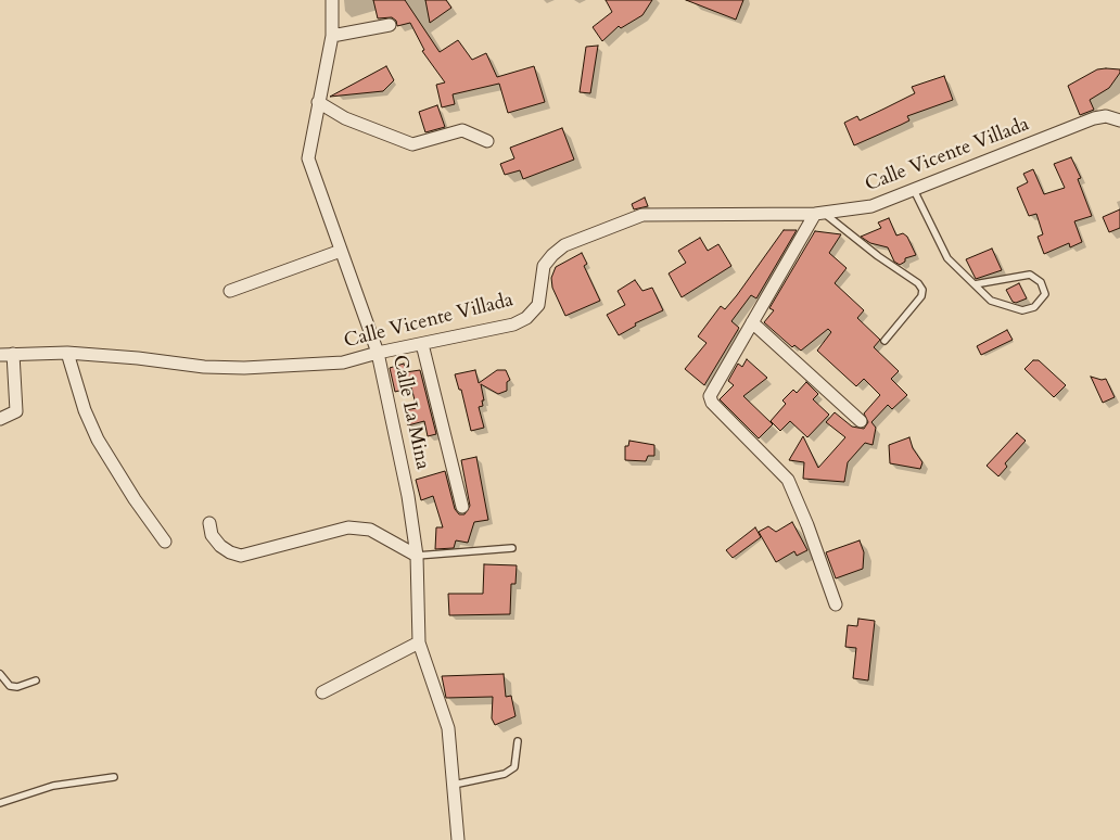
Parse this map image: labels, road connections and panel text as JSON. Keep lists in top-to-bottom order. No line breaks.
{"streets":{"street":["Calle Vicente Villada","Calle La Mina"]},"crossings":[["Calle Vicente Villada","Calle La Mina"]]}
